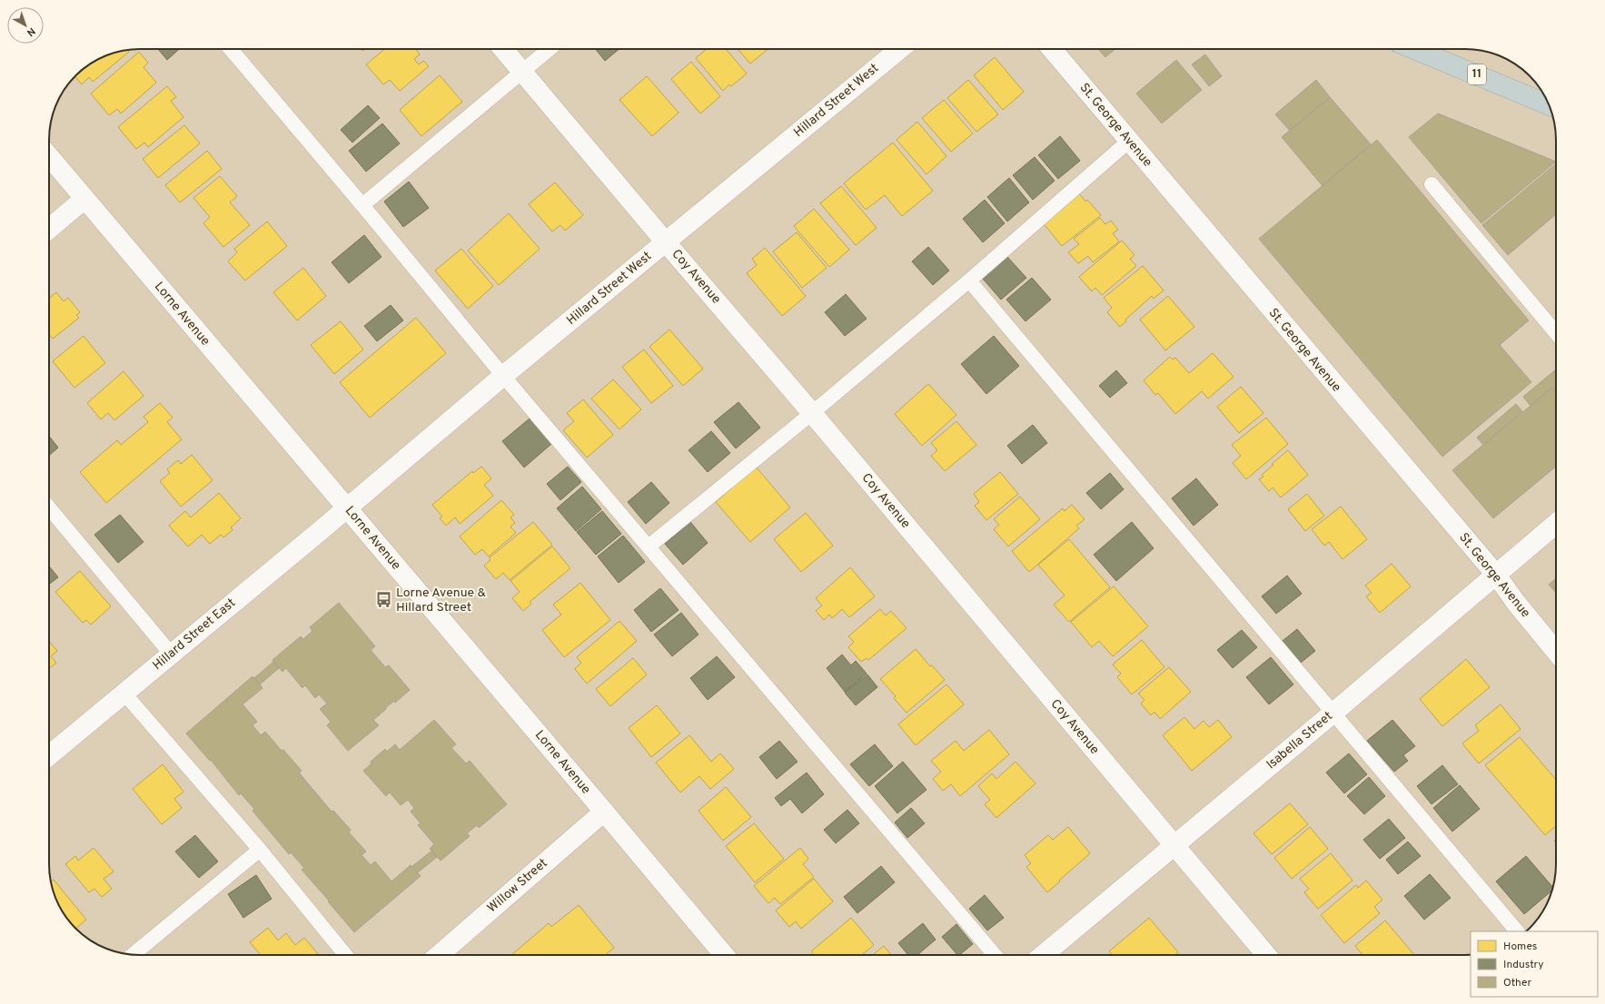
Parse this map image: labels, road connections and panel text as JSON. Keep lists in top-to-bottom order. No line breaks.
{"streets":{"highway":["11"],"street":["Hillard Street West","St. George Avenue","Coy Avenue","Lorne Avenue","Hillard Street East","Isabella Street","Willow Street"]},"crossings":[["Hillard Street West","Coy Avenue"],["Hillard Street West","Lorne Avenue"],["Hillard Street West","Hillard Street East"],["St. George Avenue","Isabella Street"],["Coy Avenue","Isabella Street"],["Lorne Avenue","Hillard Street East"],["Lorne Avenue","Willow Street"]],"places":{"bus stop":["Lorne Avenue & Hillard Street"]},"legend":["Homes","Industry","Other"],"north":"bottom right"}
